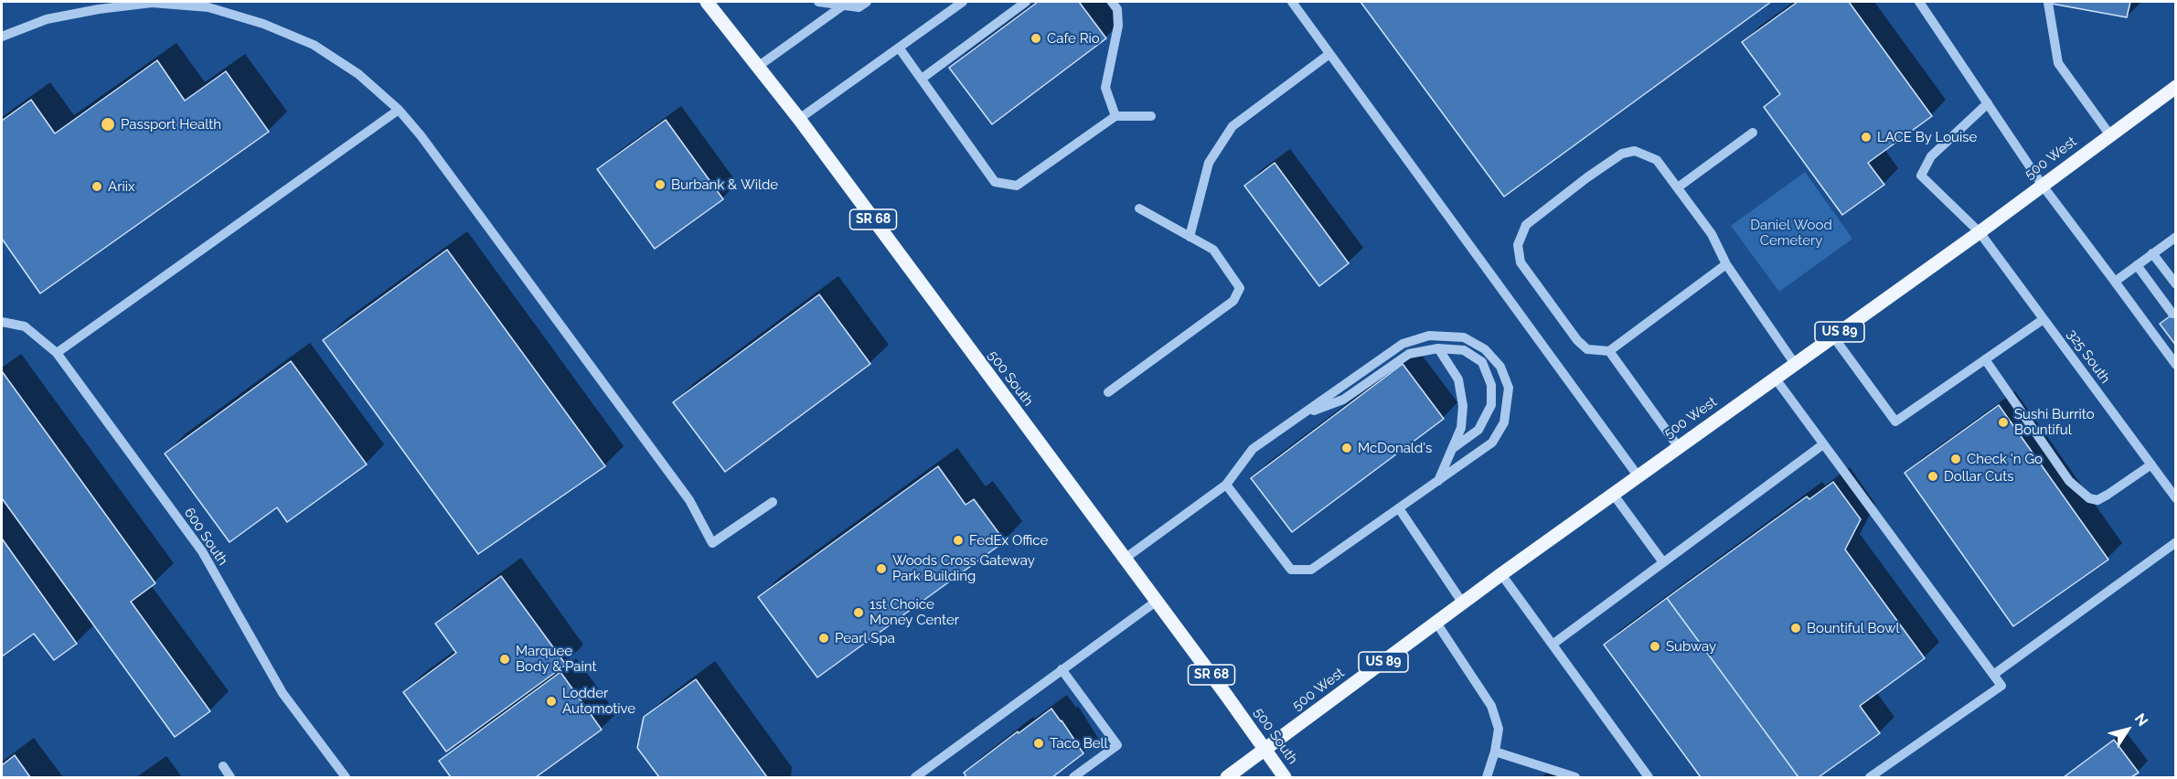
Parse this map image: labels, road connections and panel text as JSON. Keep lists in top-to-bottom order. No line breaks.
{"streets":{"main road":["500 West","SR 68","US 89","500 South"],"street":["325 South","600 South"]},"crossings":[["500 West","325 South"],["500 West","500 South"]],"parks":["Daniel Wood Cemetery"],"places":["Cafe Rio","Passport Health","LACE By Louise","Burbank & Wilde","Ariix","Sushi Burrito Bountiful","McDonald's","Check 'n Go","Dollar Cuts","FedEx Office","Woods Cross Gateway Park Building","1st Choice Money Center","Bountiful Bowl","Pearl Spa","Subway","Marquee Body & Paint","Lodder Automotive","Taco Bell"],"north":"top right"}
